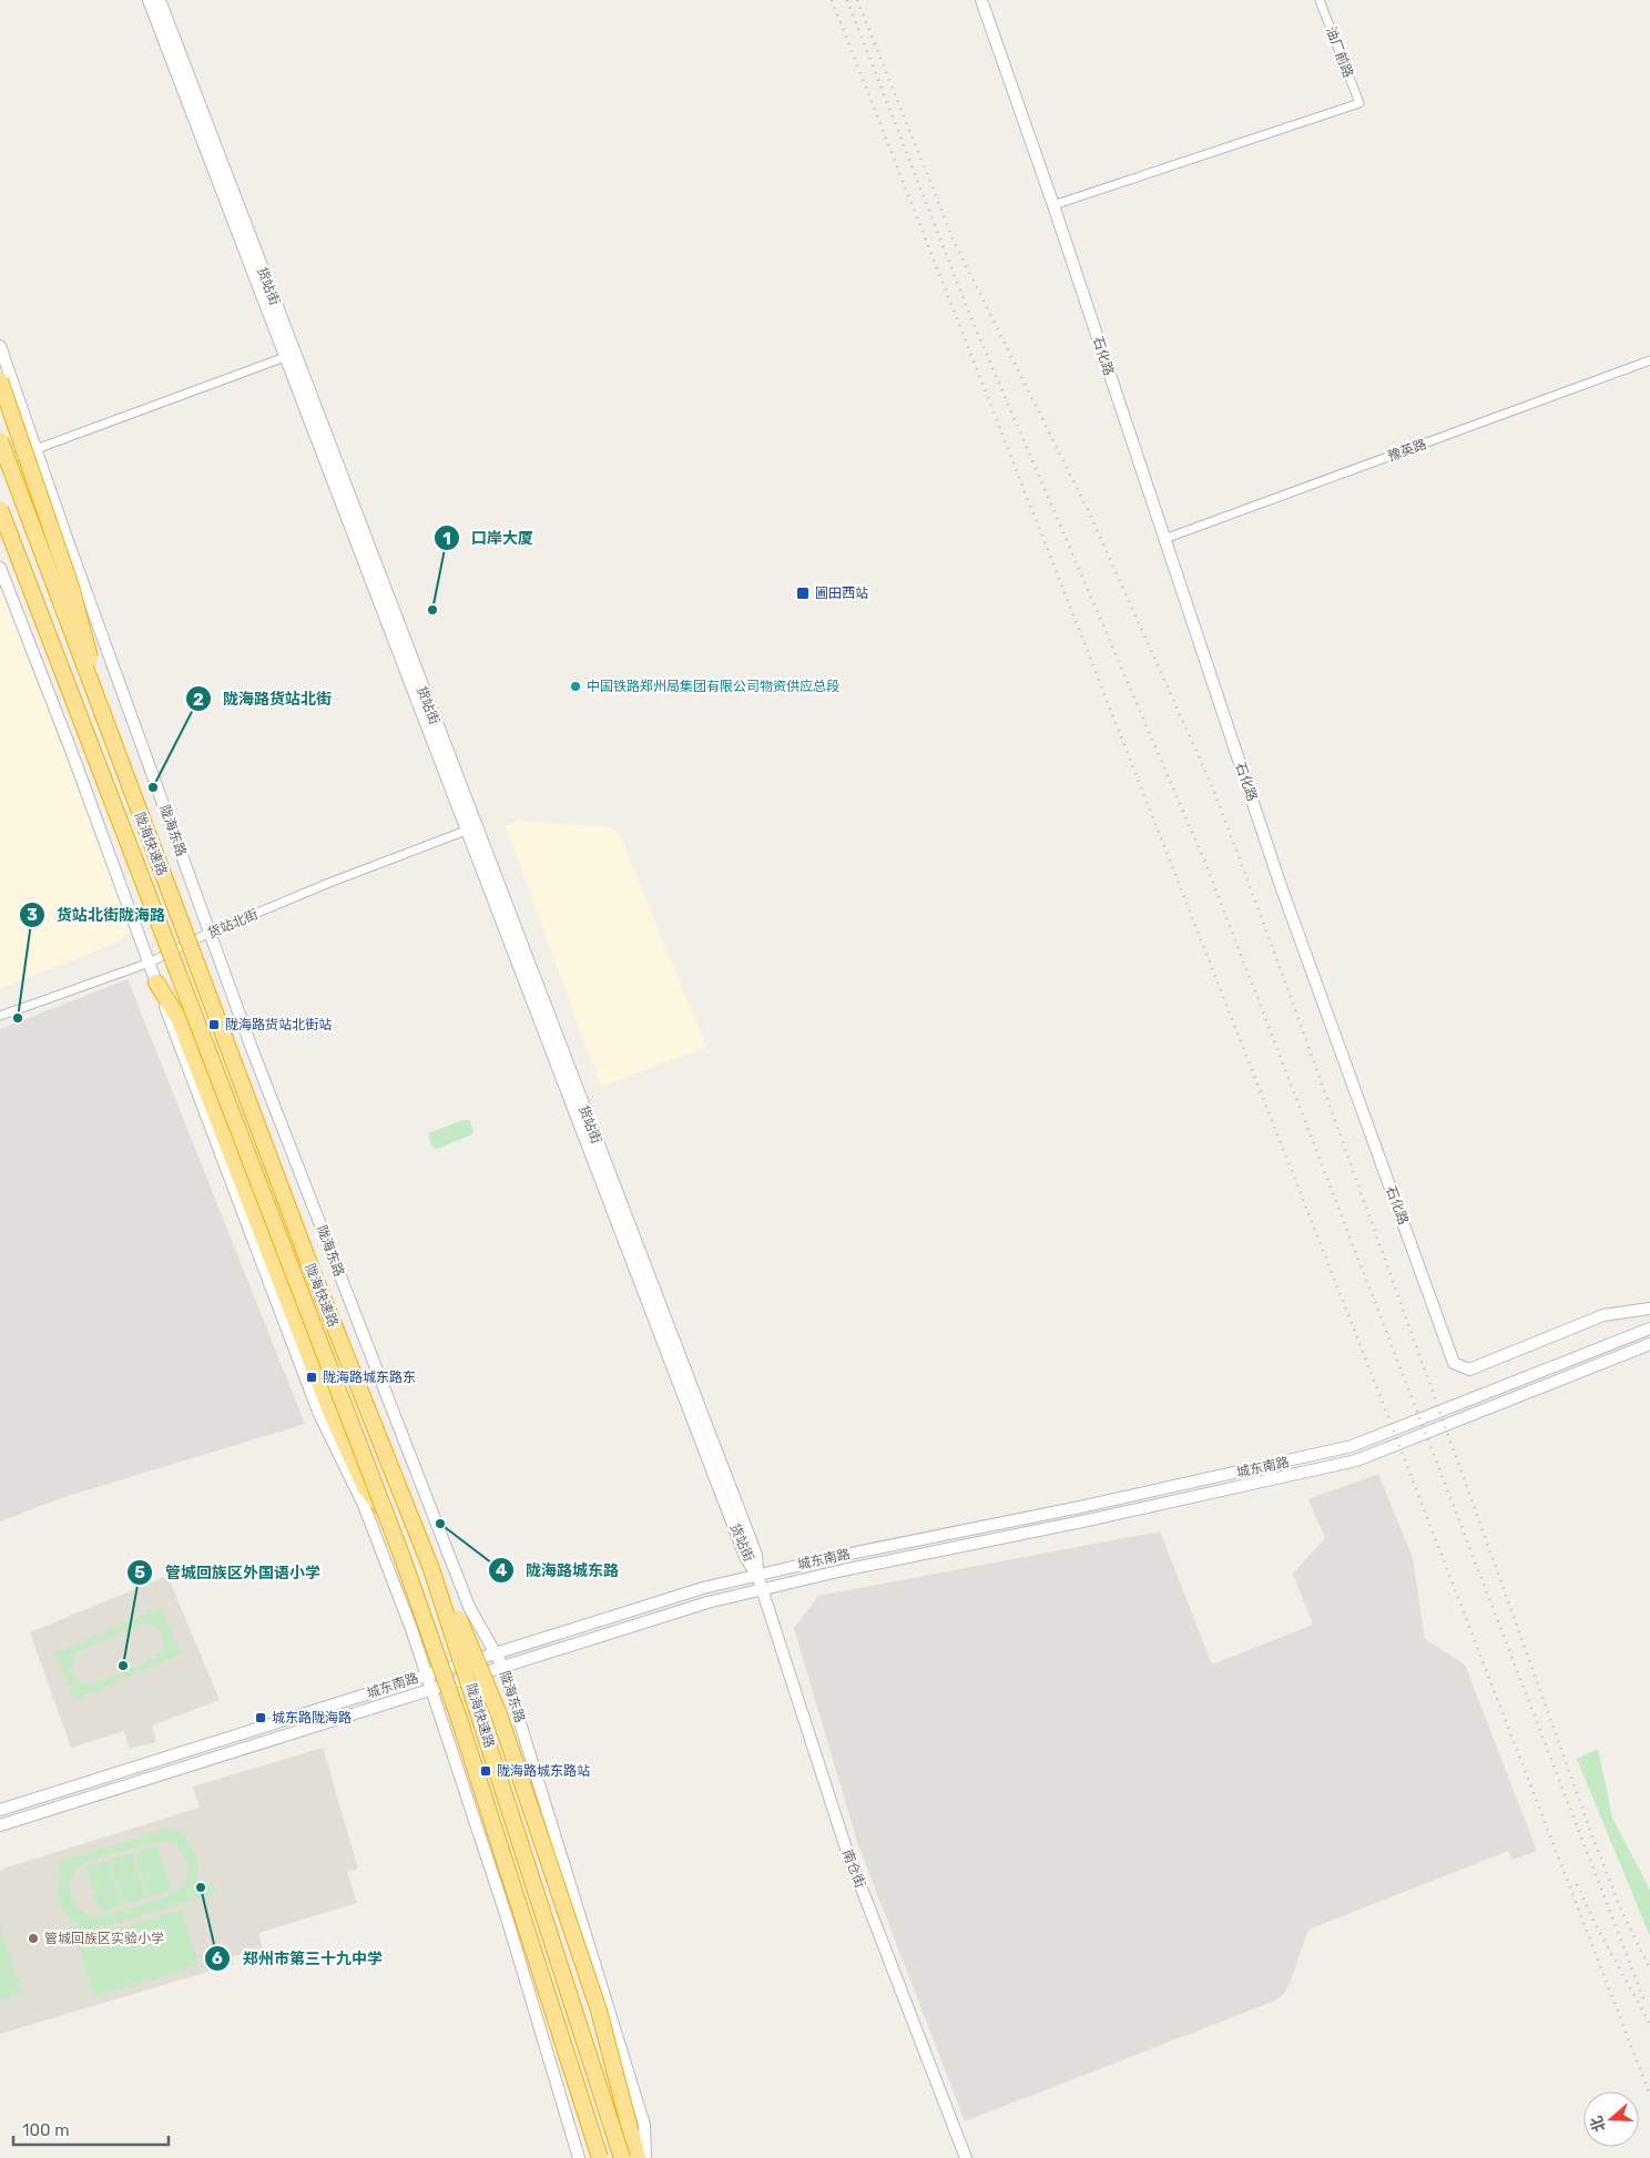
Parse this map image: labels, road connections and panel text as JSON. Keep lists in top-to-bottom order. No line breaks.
{"streets":{"highway":["陇海快速路"],"street":["油厂前路","货站街","石化路","豫英路","陇海东路","货站北街","城东南路","南仓街"]},"crossings":[["油厂前路","石化路"],["货站街","货站北街"],["货站街","城东南路"],["货站街","南仓街"],["石化路","豫英路"],["陇海东路","货站北街"],["陇海东路","城东南路"],["城东南路","南仓街"]],"places":{"transit":["圃田西站","陇海路货站北街站","陇海路城东路东","城东路陇海路","陇海路城东路站"],"other":["口岸大厦","中国铁路郑州局集团有限公司物资供应总段","陇海路货站北街","货站北街陇海路","陇海路城东路","管城回族区外国语小学","郑州市第三十九中学","管城回族区实验小学"]},"scale_bar":"100 m","north":"left"}
